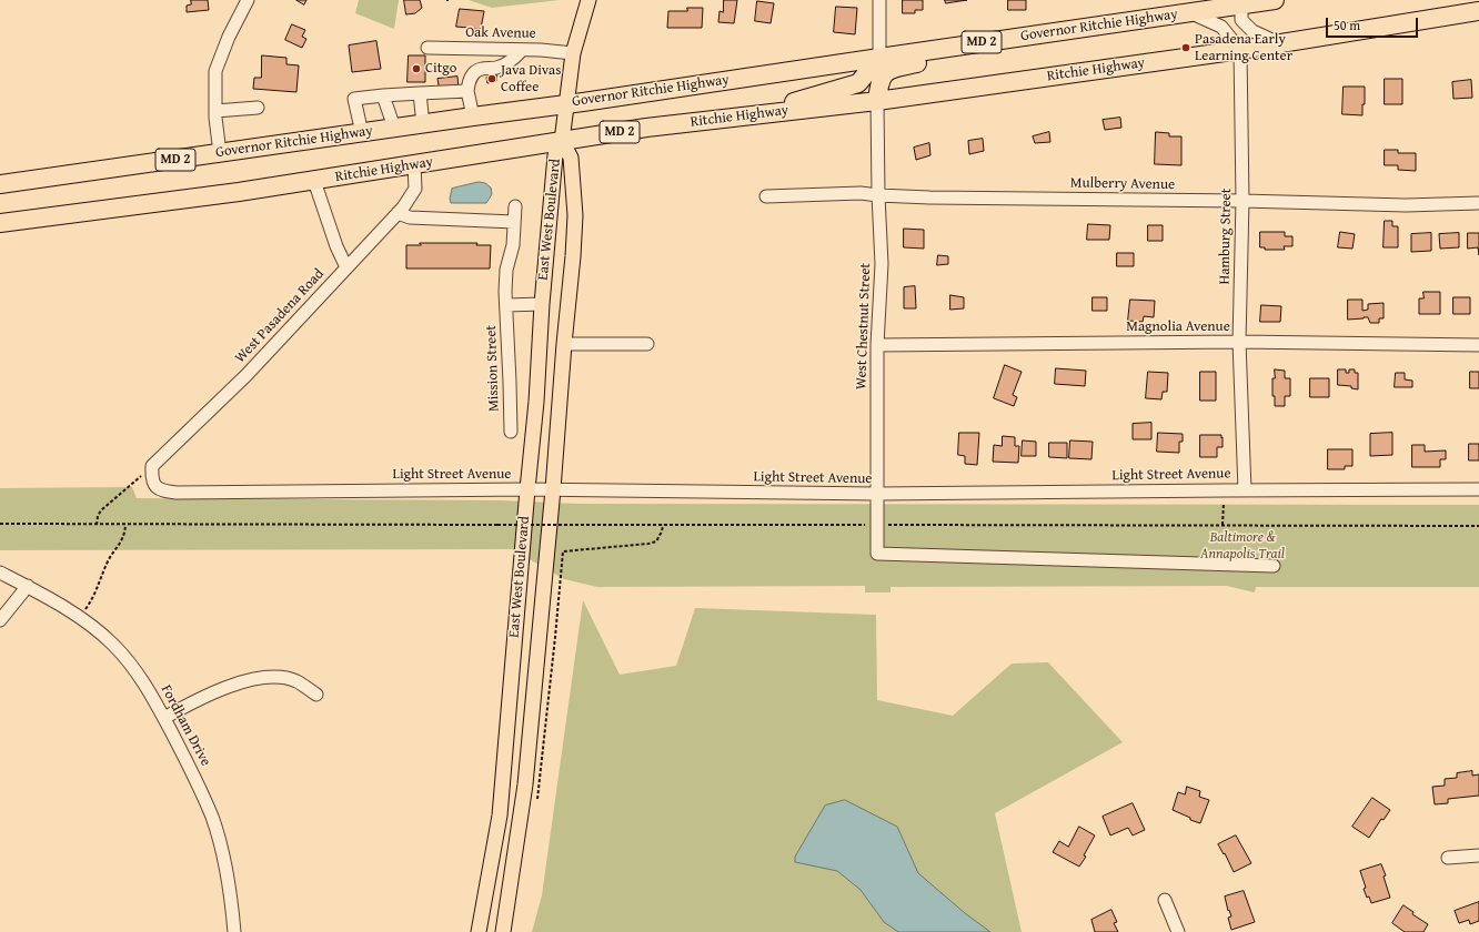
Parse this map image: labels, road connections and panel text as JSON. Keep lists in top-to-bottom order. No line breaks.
{"streets":{"highway":["Governor Ritchie Highway","MD 2","Ritchie Highway"],"main road":["East West Boulevard"],"street":["Oak Avenue","Mulberry Avenue","Hamburg Street","West Pasadena Road","West Chestnut Street","Magnolia Avenue","Mission Street","Light Street Avenue","Fordham Drive"]},"crossings":[["Ritchie Highway","East West Boulevard"],["Ritchie Highway","Hamburg Street"],["Ritchie Highway","West Pasadena Road"],["Ritchie Highway","West Chestnut Street"],["Mulberry Avenue","Hamburg Street"],["Mulberry Avenue","West Chestnut Street"],["East West Boulevard","Mission Street"],["East West Boulevard","Light Street Avenue"],["Hamburg Street","Magnolia Avenue"],["Hamburg Street","Light Street Avenue"],["West Pasadena Road","Light Street Avenue"],["West Chestnut Street","Magnolia Avenue"],["West Chestnut Street","Light Street Avenue"]],"parks":["Baltimore & Annapolis Trail"],"places":["Pasadena Early Learning Center","Citgo","Java Divas Coffee"],"scale_bar":"50 m"}
